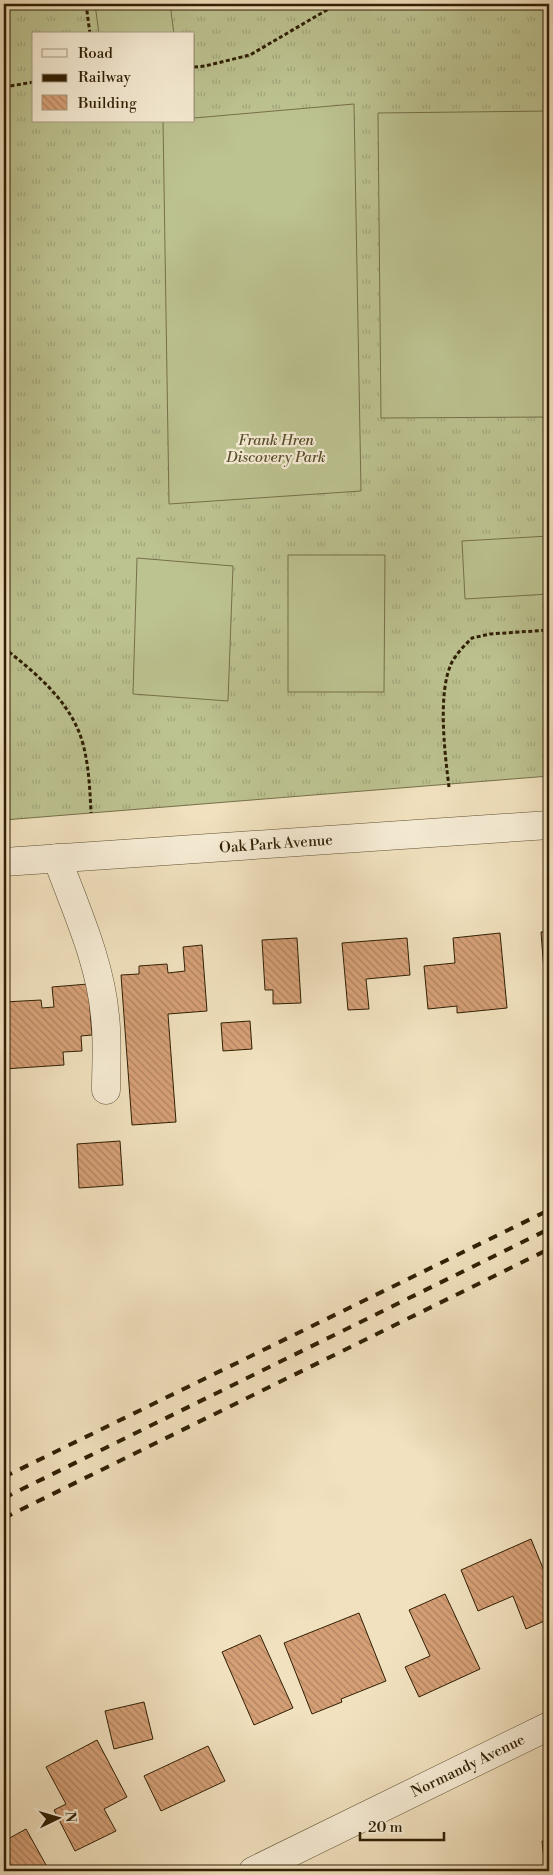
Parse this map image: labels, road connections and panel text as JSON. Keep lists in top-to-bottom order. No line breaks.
{"streets":{"street":["Oak Park Avenue","Normandy Avenue"]},"parks":["Frank Hren Discovery Park"],"legend":["Road","Railway","Building"],"scale_bar":"20 m","north":"right"}
